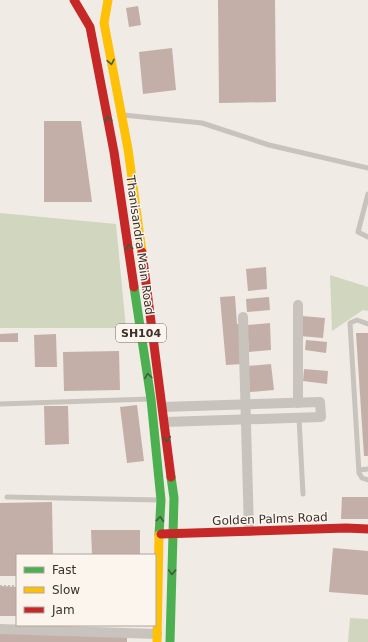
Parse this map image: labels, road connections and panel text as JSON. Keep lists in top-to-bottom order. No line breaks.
{"streets":{"main road":["Thanisandra Main Road","SH104","Golden Palms Road"]},"crossings":[["Thanisandra Main Road","SH104"],["Thanisandra Main Road","Golden Palms Road"]],"legend":["Fast","Slow","Jam"]}
